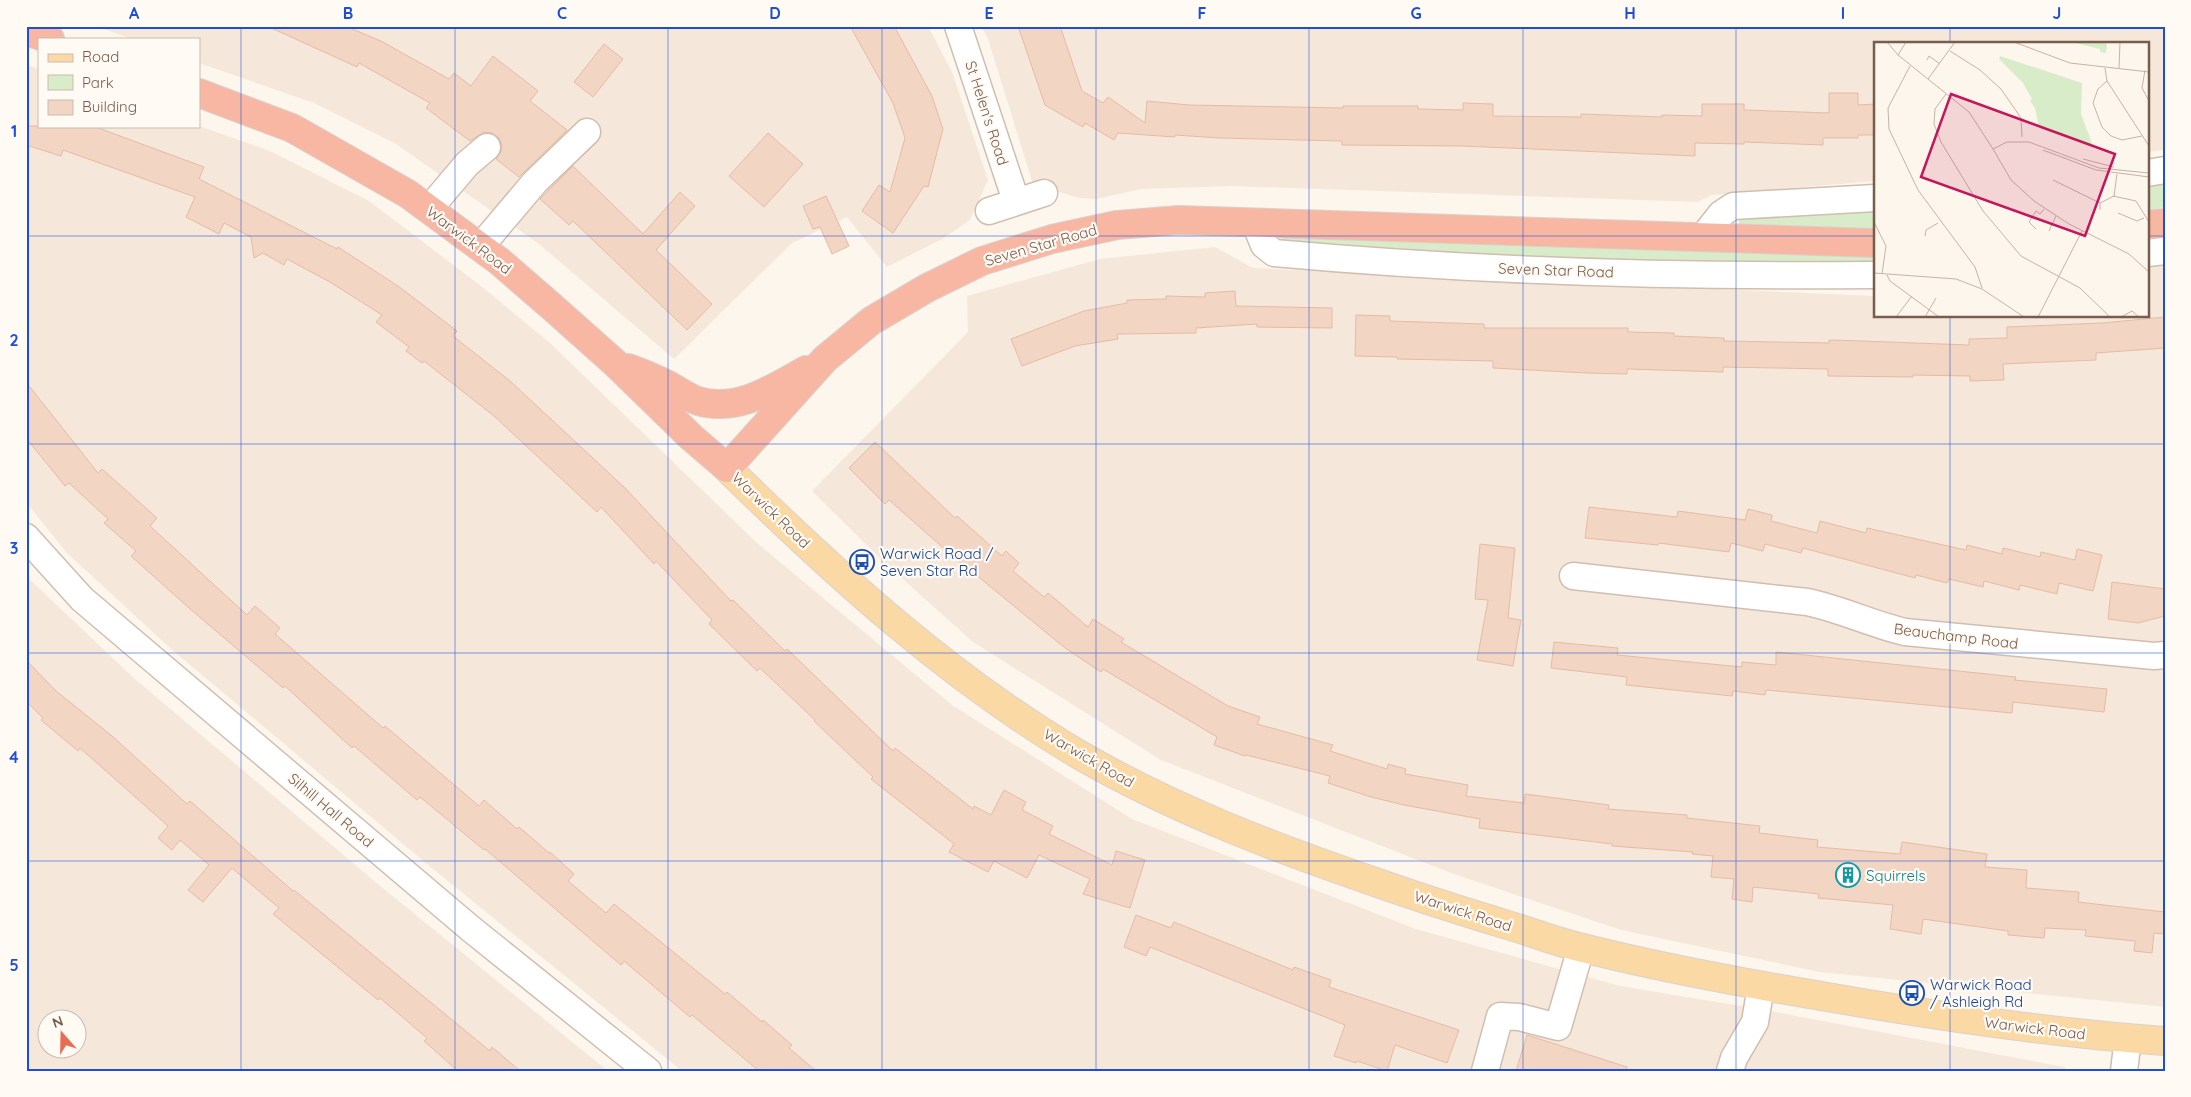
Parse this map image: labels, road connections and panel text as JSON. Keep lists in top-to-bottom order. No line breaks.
{"streets":{"highway":["Warwick Road","Seven Star Road"],"street":["St Helen's Road","Beauchamp Road","Silhill Hall Road"]},"crossings":[["Warwick Road","Seven Star Road"]],"places":{"bus stop":["Warwick Road / Seven Star Rd","Warwick Road / Ashleigh Rd"],"building":["Squirrels"]},"legend":["Road","Park","Building"],"north":"top","grid":{"columns":["A","B","C","D","E","F","G","H","I","J"],"rows":["1","2","3","4","5"]}}
